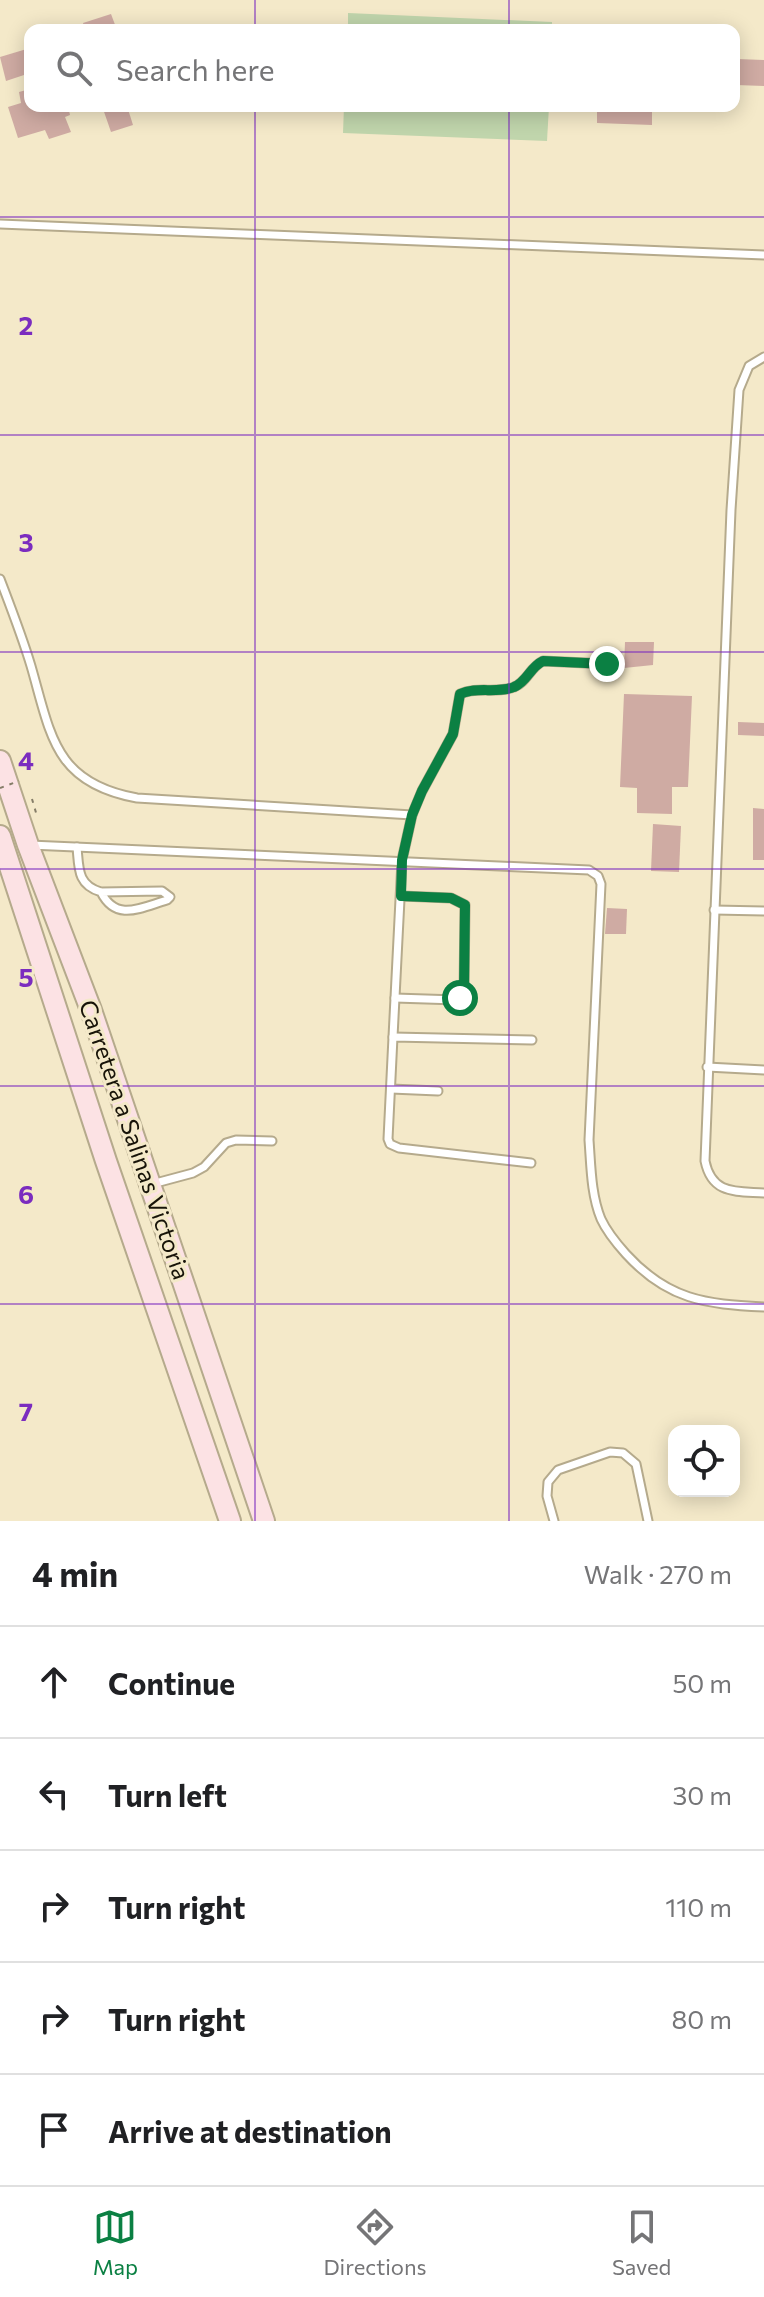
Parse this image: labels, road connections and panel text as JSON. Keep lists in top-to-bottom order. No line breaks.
{"streets":{"main road":["Carretera a Salinas Victoria"]},"page":{"search":"Search here","heading":["4 min","Walk · 270 m"],"list":[["Continue","50 m"],["Turn left","30 m"],["Turn right","110 m"],["Turn right","80 m"],"Arrive at destination"],"nav":["Map","Directions","Saved"]},"grid":{"rows":["2","3","4","5","6","7"]}}
